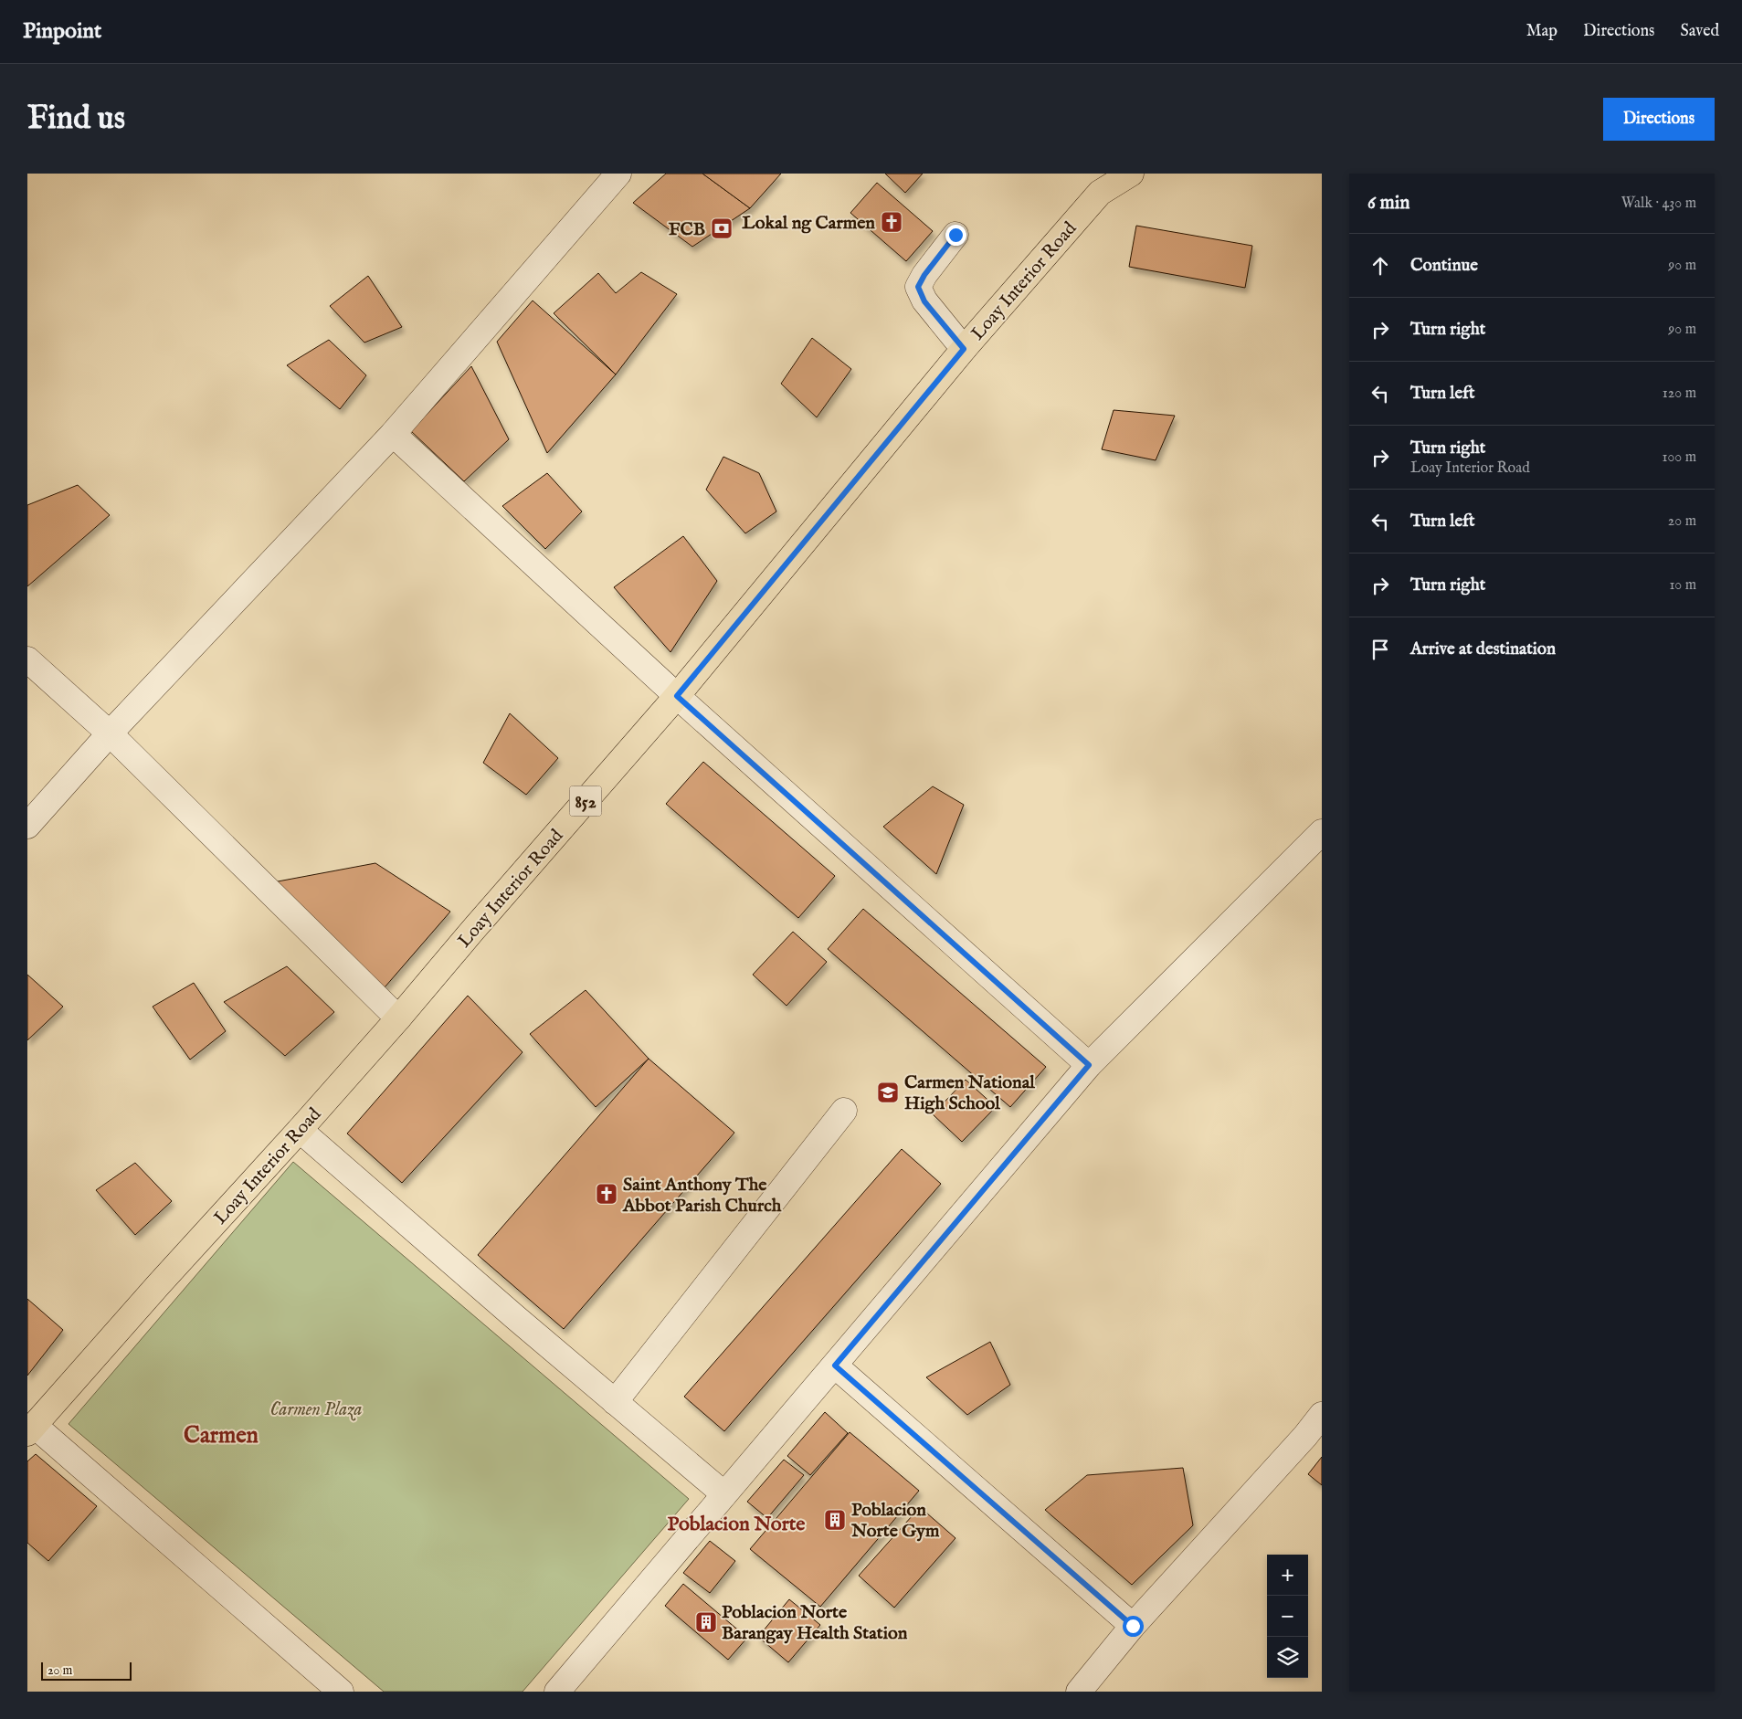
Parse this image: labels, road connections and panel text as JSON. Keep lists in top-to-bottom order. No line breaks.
{"streets":{"main road":["Loay Interior Road","852"]},"districts":["Carmen","Poblacion Norte"],"parks":["Carmen Plaza"],"places":{"church":["Lokal ng Carmen","Saint Anthony The Abbot Parish Church"],"bank":["FCB"],"school or university":["Carmen National High School"],"building":["Poblacion Norte Gym","Poblacion Norte Barangay Health Station"]},"scale_bar":"20 m","page":{"header":"Pinpoint","nav":["Map","Directions","Saved"],"buttons":"Directions","title":"Find us","heading":["6 min","Walk · 430 m"],"list":[["Continue","90 m"],["Turn right","90 m"],["Turn left","120 m"],["Turn right","Loay Interior Road","100 m"],["Turn left","20 m"],["Turn right","10 m"],"Arrive at destination"],"map_buttons":["+","−"],"scale":"20 m"}}
